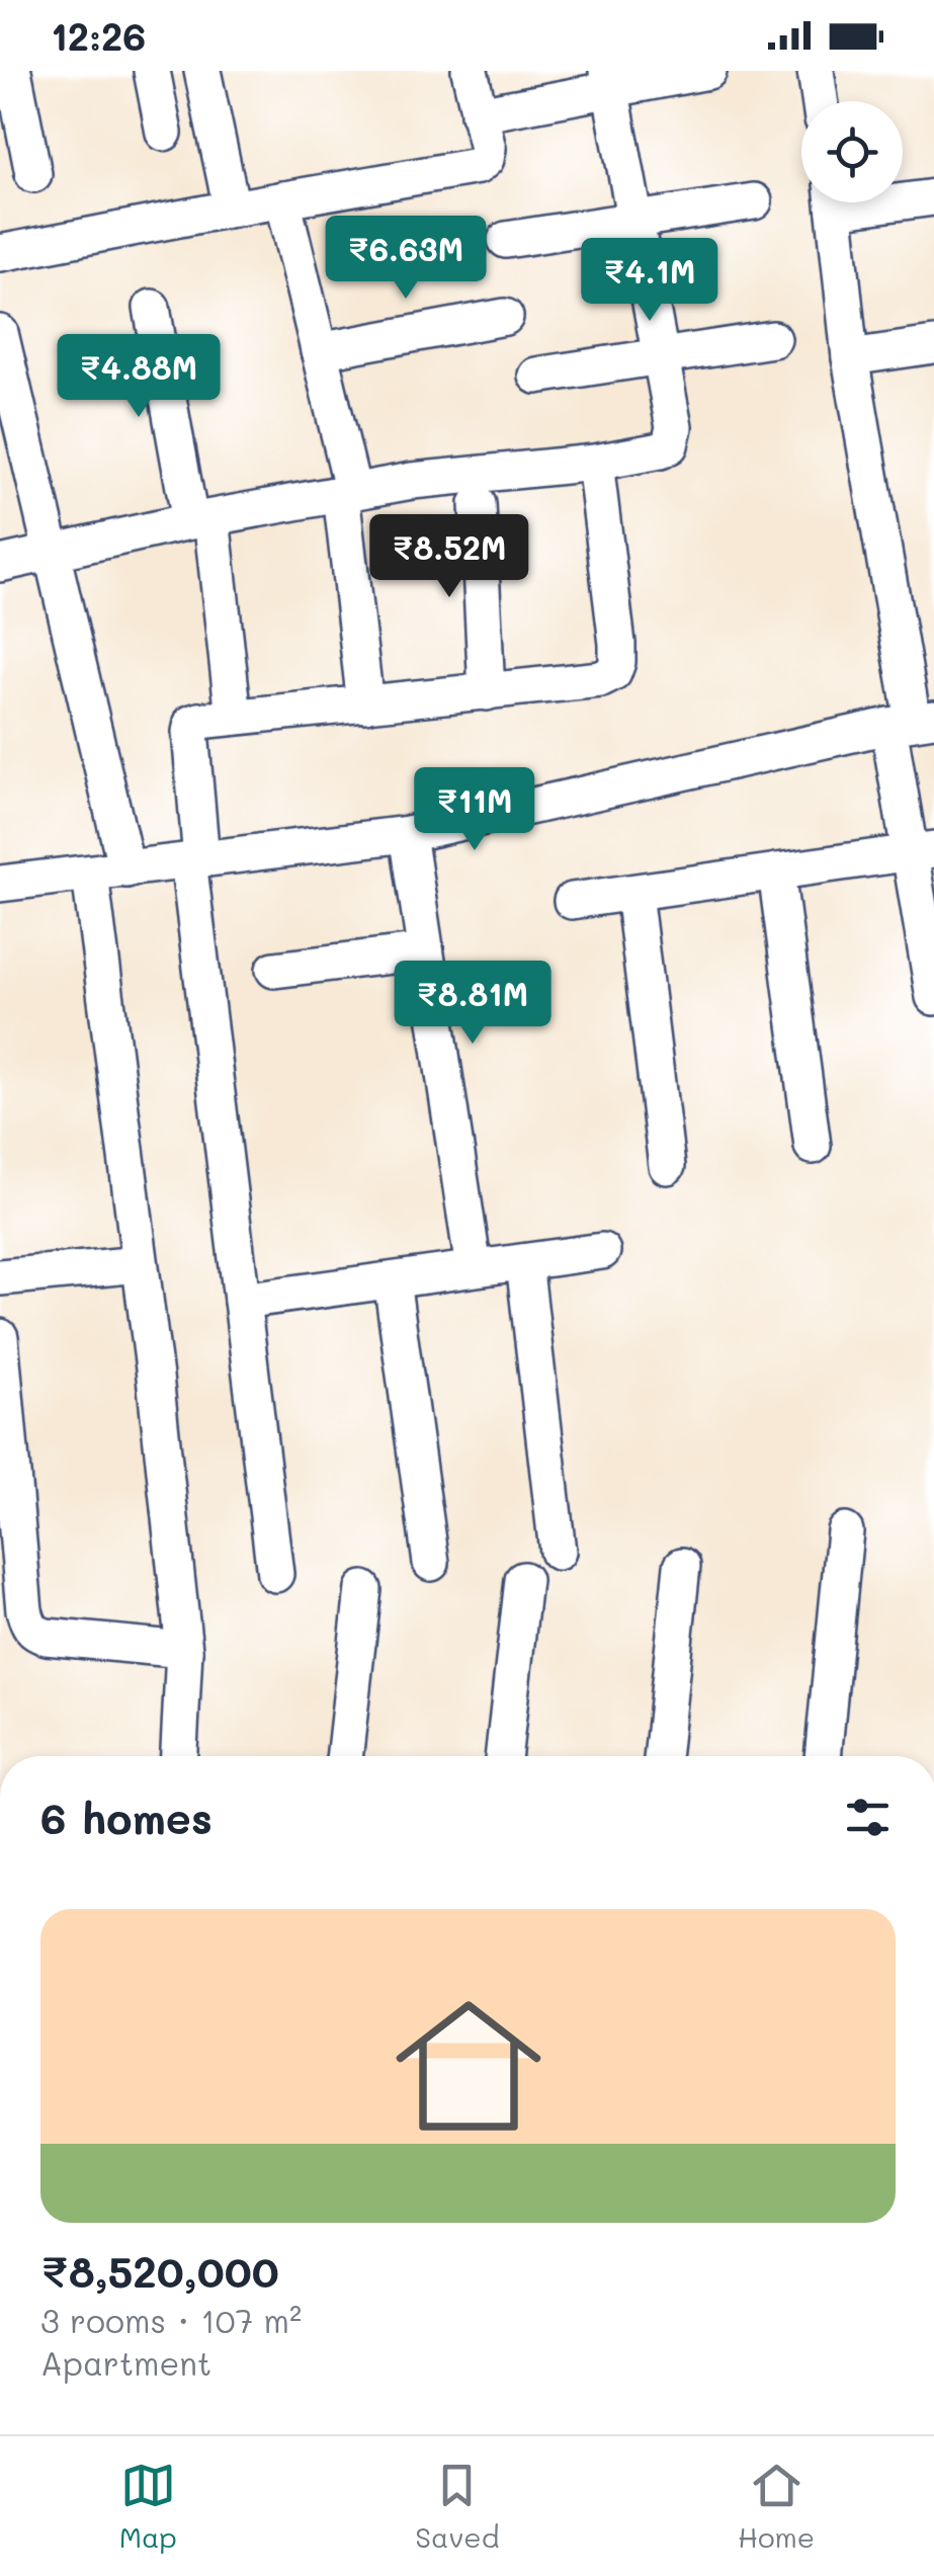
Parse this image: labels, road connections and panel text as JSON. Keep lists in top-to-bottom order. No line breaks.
{"page":{"status":"12:26","price":["₹6.63M","₹4.1M","₹4.88M","₹8.52M","₹11M","₹8.81M"],"heading":"6 homes","list":[{"name":"₹8,520,000","note":"3 rooms · 107 m² · Apartment"}],"tabs":["Map","Saved","Home"]}}
